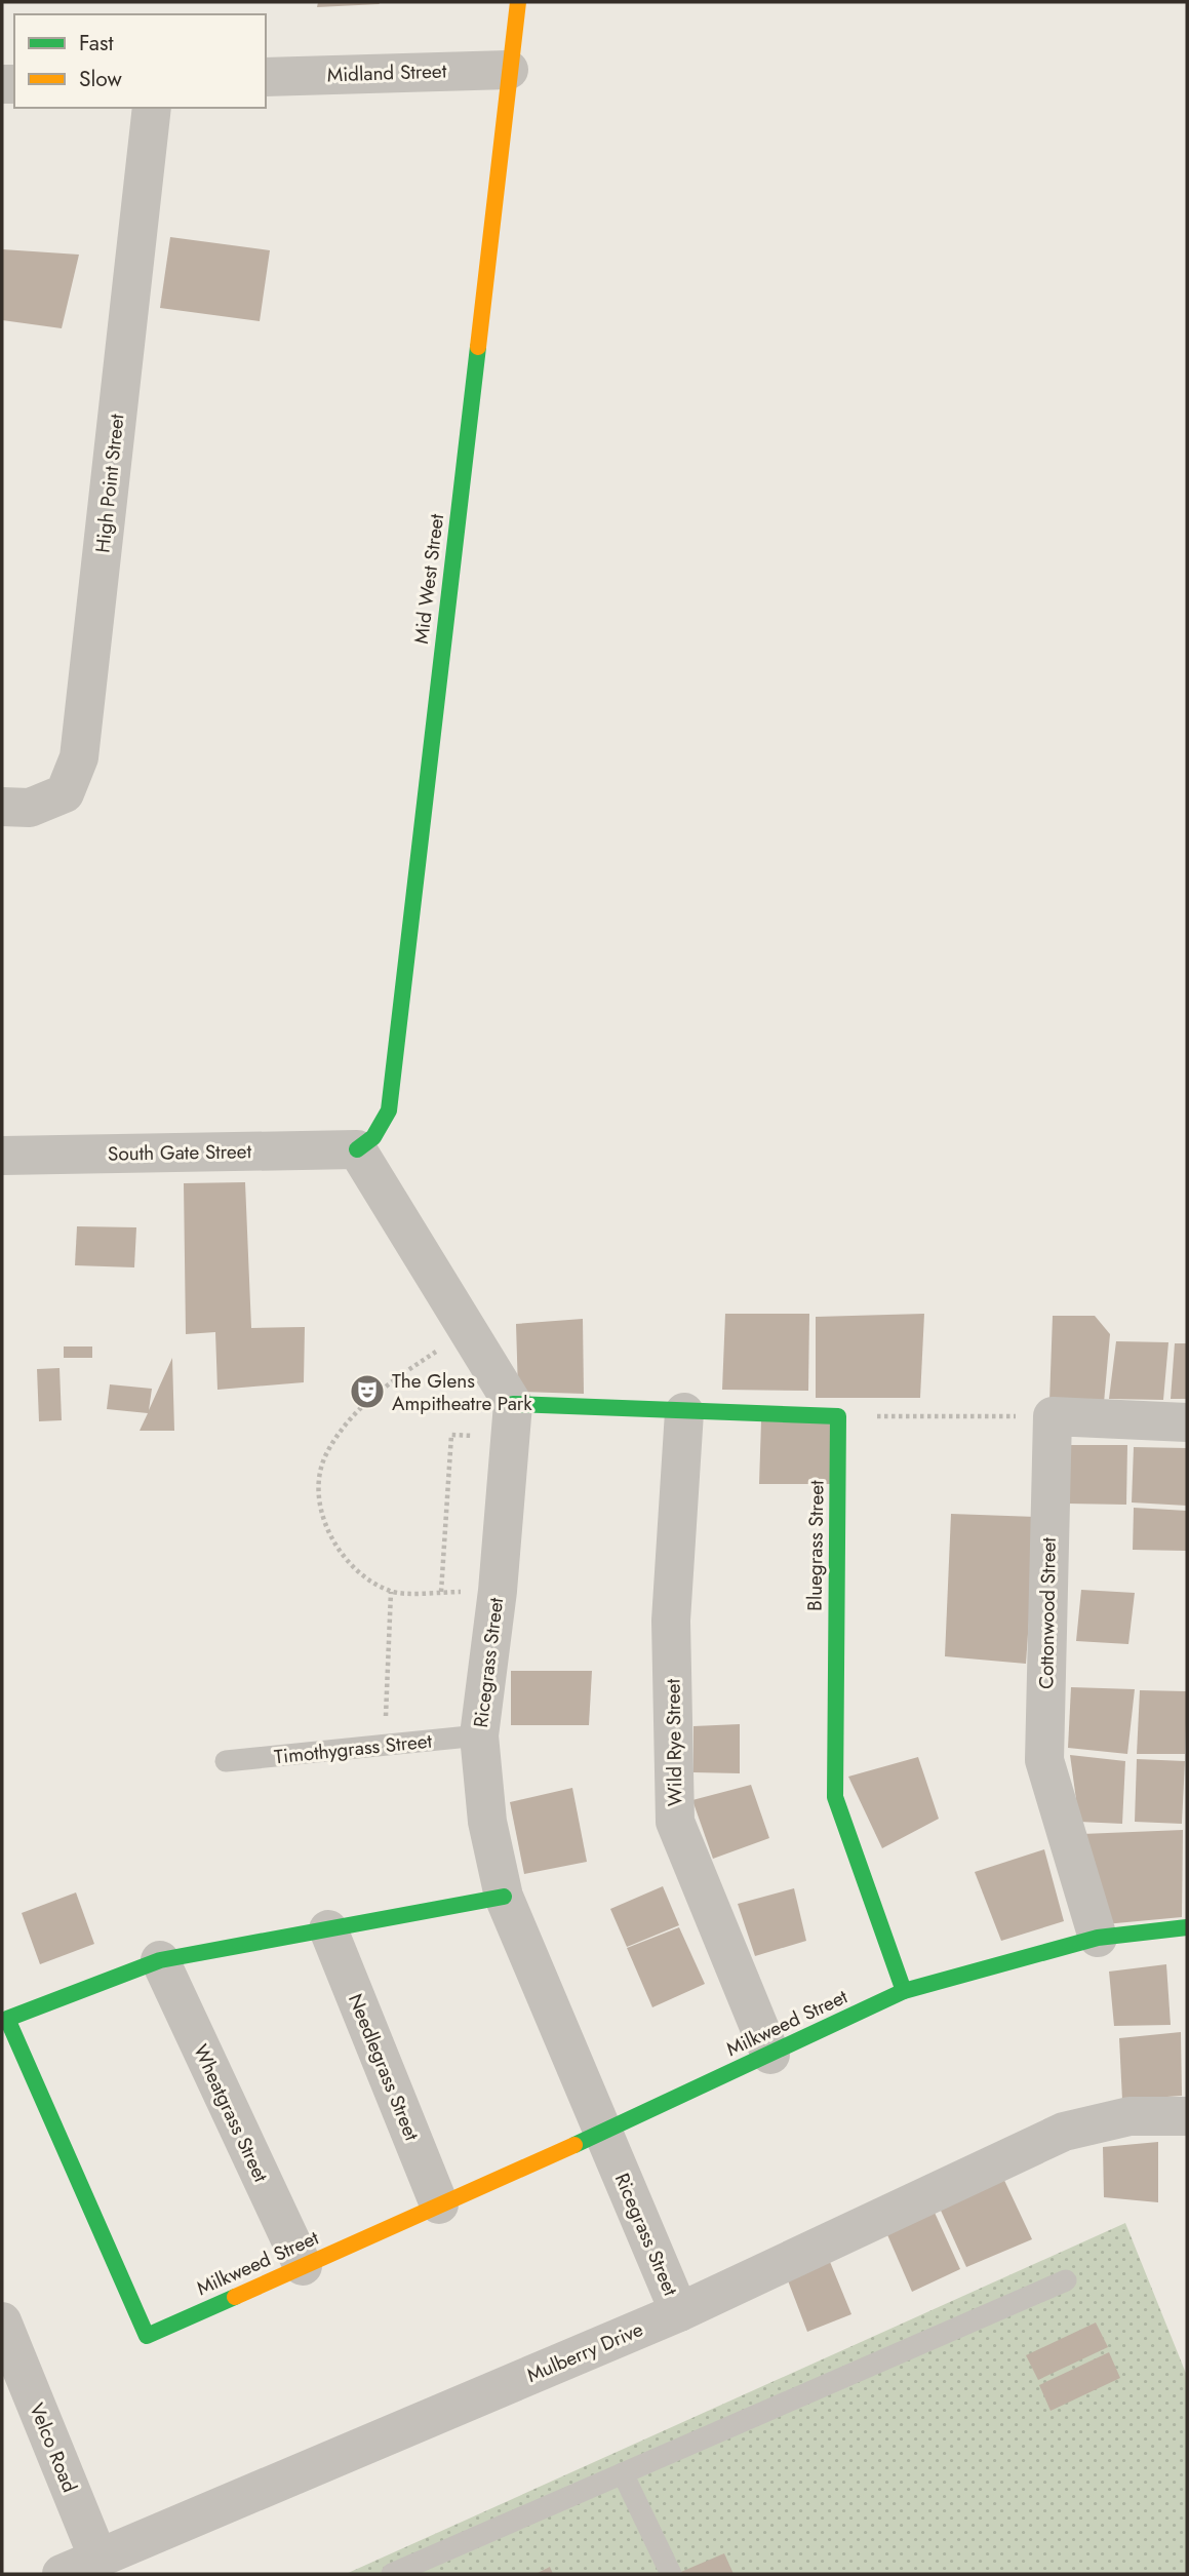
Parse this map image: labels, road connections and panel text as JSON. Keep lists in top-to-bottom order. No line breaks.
{"streets":{"street":["Midland Street","High Point Street","Mid West Street","South Gate Street","Bluegrass Street","Cottonwood Street","Ricegrass Street","Wild Rye Street","Milkweed Street","Needlegrass Street","Wheatgrass Street","Mulberry Drive","Velco Road"],"lane":["Timothygrass Street"]},"crossings":[["Midland Street","Mid West Street"],["Mid West Street","South Gate Street"],["Bluegrass Street","Milkweed Street"],["Cottonwood Street","Milkweed Street"],["Ricegrass Street","Timothygrass Street"],["Ricegrass Street","Milkweed Street"],["Ricegrass Street","Mulberry Drive"],["Wild Rye Street","Milkweed Street"],["Milkweed Street","Needlegrass Street"],["Milkweed Street","Wheatgrass Street"],["Mulberry Drive","Velco Road"]],"places":{"theatre":["The Glens Ampitheatre Park"]},"legend":["Fast","Slow"]}
